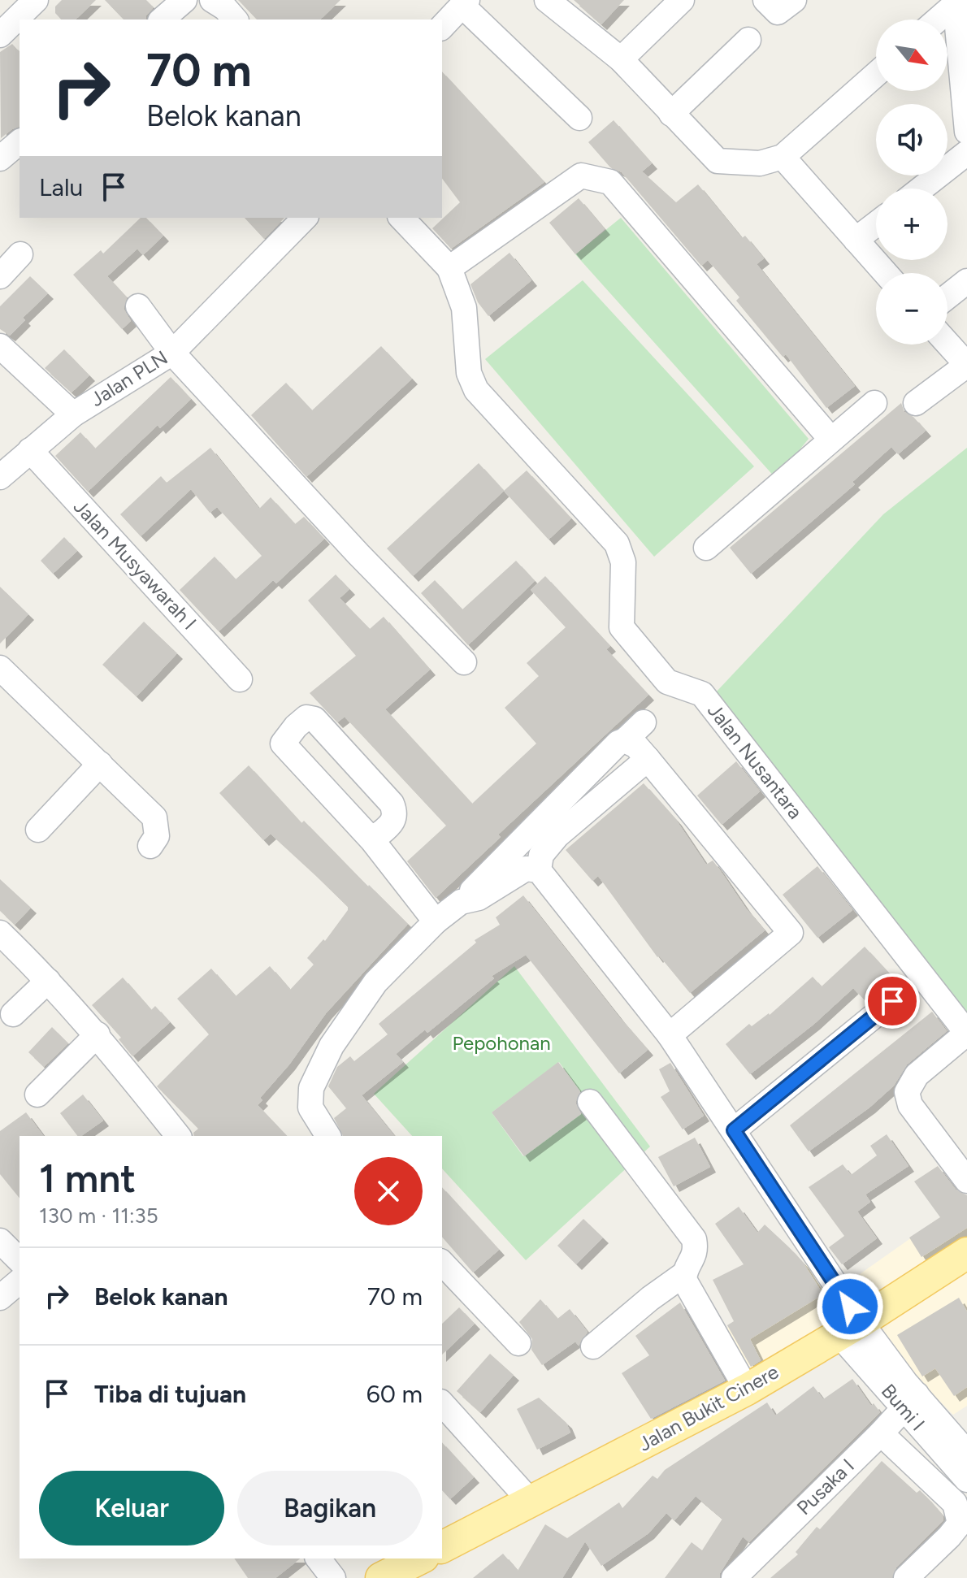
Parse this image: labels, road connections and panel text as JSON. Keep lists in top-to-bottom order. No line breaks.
{"streets":{"main road":["Jalan Bukit Cinere"],"street":["Jalan PLN","Jalan Musyawarah I","Jalan Nusantara","Bumi I","Pusaka I"]},"crossings":[["Jalan PLN","Jalan Musyawarah I"],["Bumi I","Jalan Bukit Cinere"],["Bumi I","Pusaka I"]],"parks":["Pepohonan"],"north":"bottom right","page":{"map_buttons":["+","−"],"turn":["70 m","Belok kanan"],"then":"Lalu","heading":["1 mnt","130 m · 11:35"],"list":[{"name":"Belok kanan","value":"70 m"},{"name":"Tiba di tujuan","value":"60 m"}],"buttons":["Keluar","Bagikan"]}}
